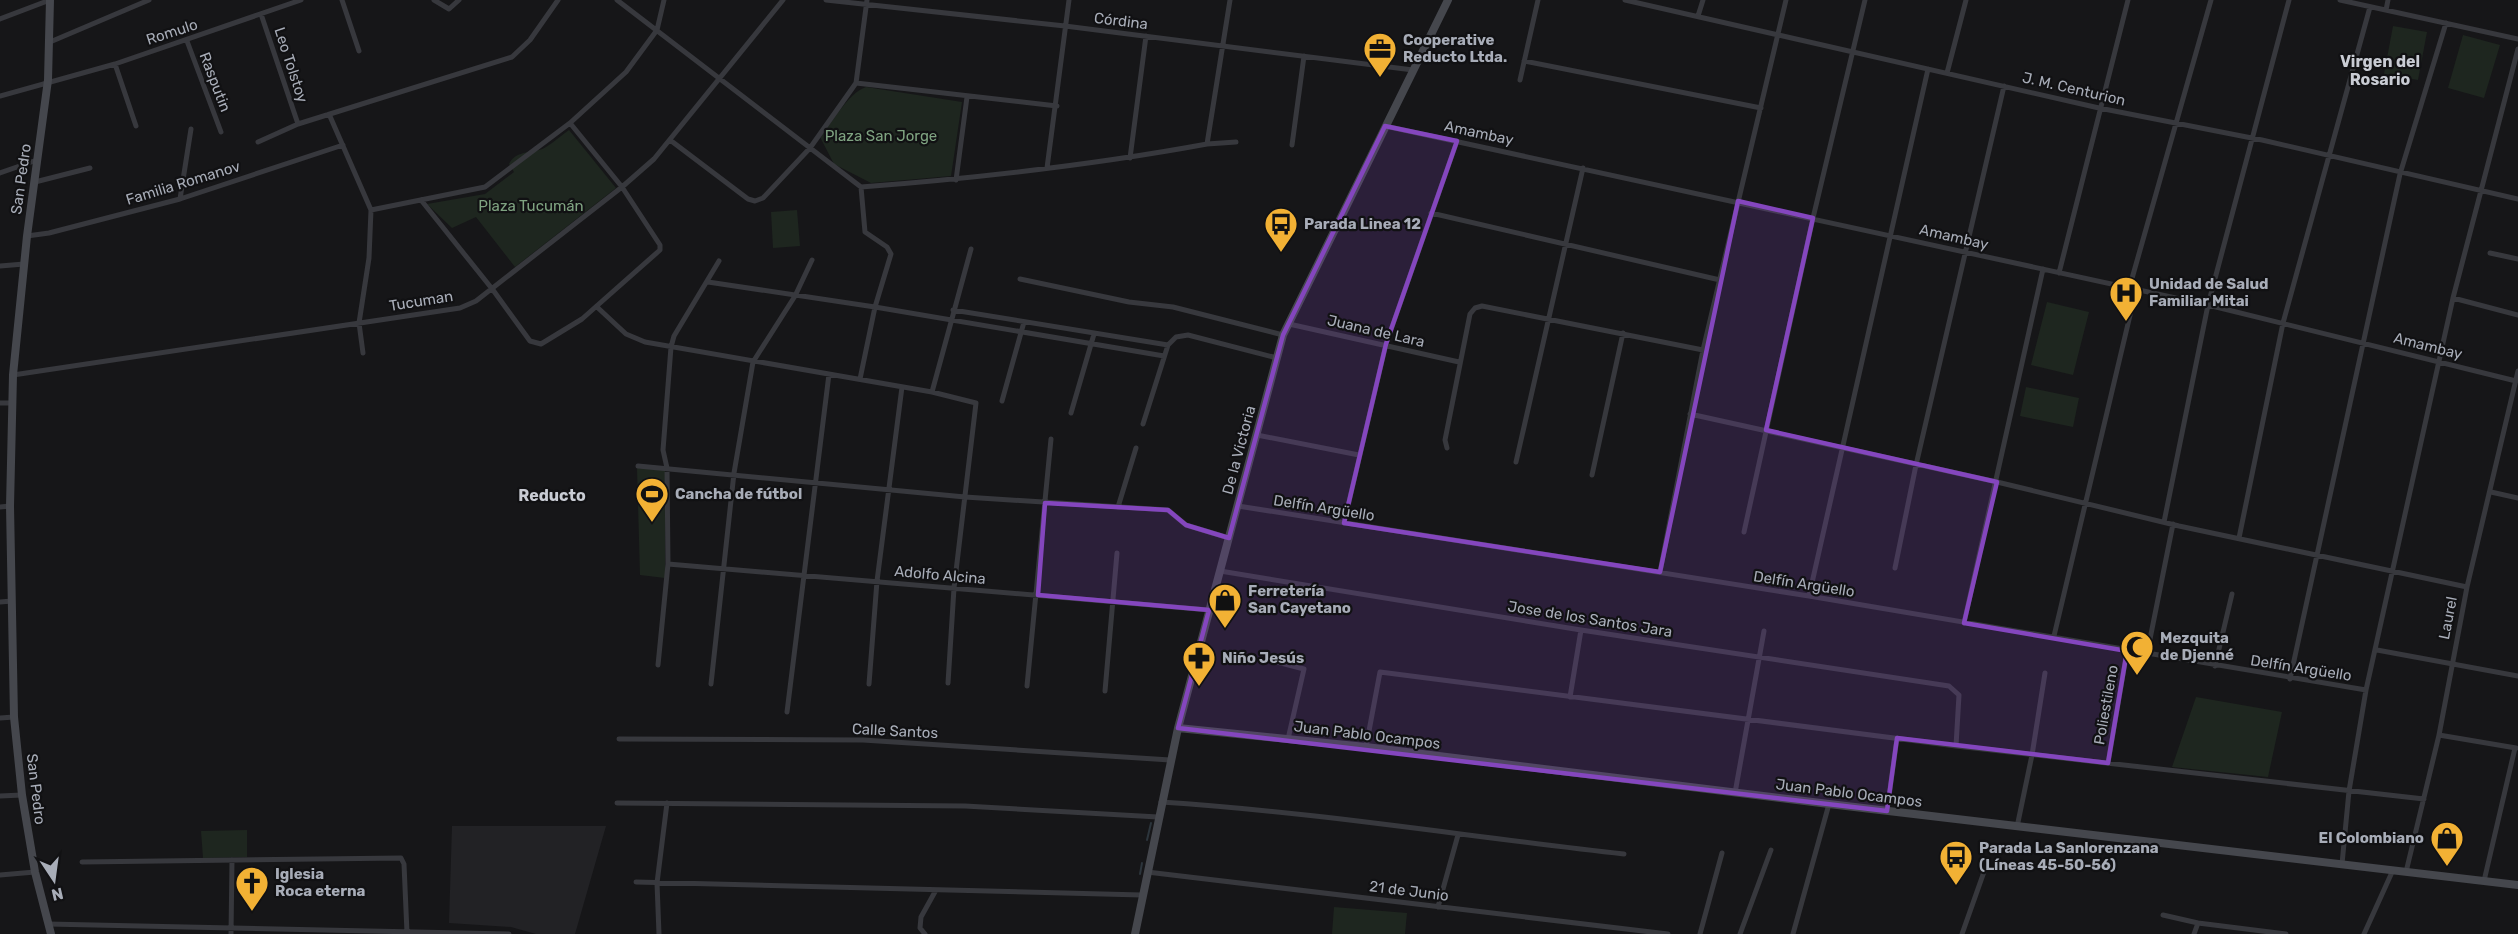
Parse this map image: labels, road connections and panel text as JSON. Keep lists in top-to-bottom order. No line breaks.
{"streets":{"main road":["San Pedro","De la Victoria","Juan Pablo Ocampos"],"street":["Córdina","Romulo","Leo Tolstoy","Rasputin","J. M. Centurion","Amambay","Familia Romanov","Tucuman","Juana de Lara","Delfín Argüello","Adolfo Alcina","Laurel","Jose de los Santos Jara","Poliestileno","Calle Santos","21 de Junio"]},"crossings":[["Córdina","De la Victoria"],["Romulo","Leo Tolstoy"],["Romulo","Rasputin"],["Romulo","San Pedro"],["Amambay","De la Victoria"],["Amambay","Laurel"],["San Pedro","Familia Romanov"],["San Pedro","Tucuman"],["Juana de Lara","De la Victoria"],["De la Victoria","Delfín Argüello"],["De la Victoria","Adolfo Alcina"],["De la Victoria","Jose de los Santos Jara"],["De la Victoria","Calle Santos"],["De la Victoria","Juan Pablo Ocampos"],["De la Victoria","21 de Junio"],["Delfín Argüello","Poliestileno"],["Laurel","Juan Pablo Ocampos"]],"districts":["Virgen del Rosario","Reducto"],"parks":["Plaza San Jorge","Plaza Tucumán"],"places":{"office":["Cooperative Reducto Ltda."],"bus stop":["Parada Linea 12","Parada La Sanlorenzana (Líneas 45-50-56)"],"hospital":["Unidad de Salud Familiar Mitai"],"sports":["Cancha de fútbol"],"shop":["Ferretería San Cayetano","El Colombiano"],"mosque":["Mezquita de Djenné"],"pharmacy":["Niño Jesús"],"church":["Iglesia Roca eterna"]},"north":"bottom"}
